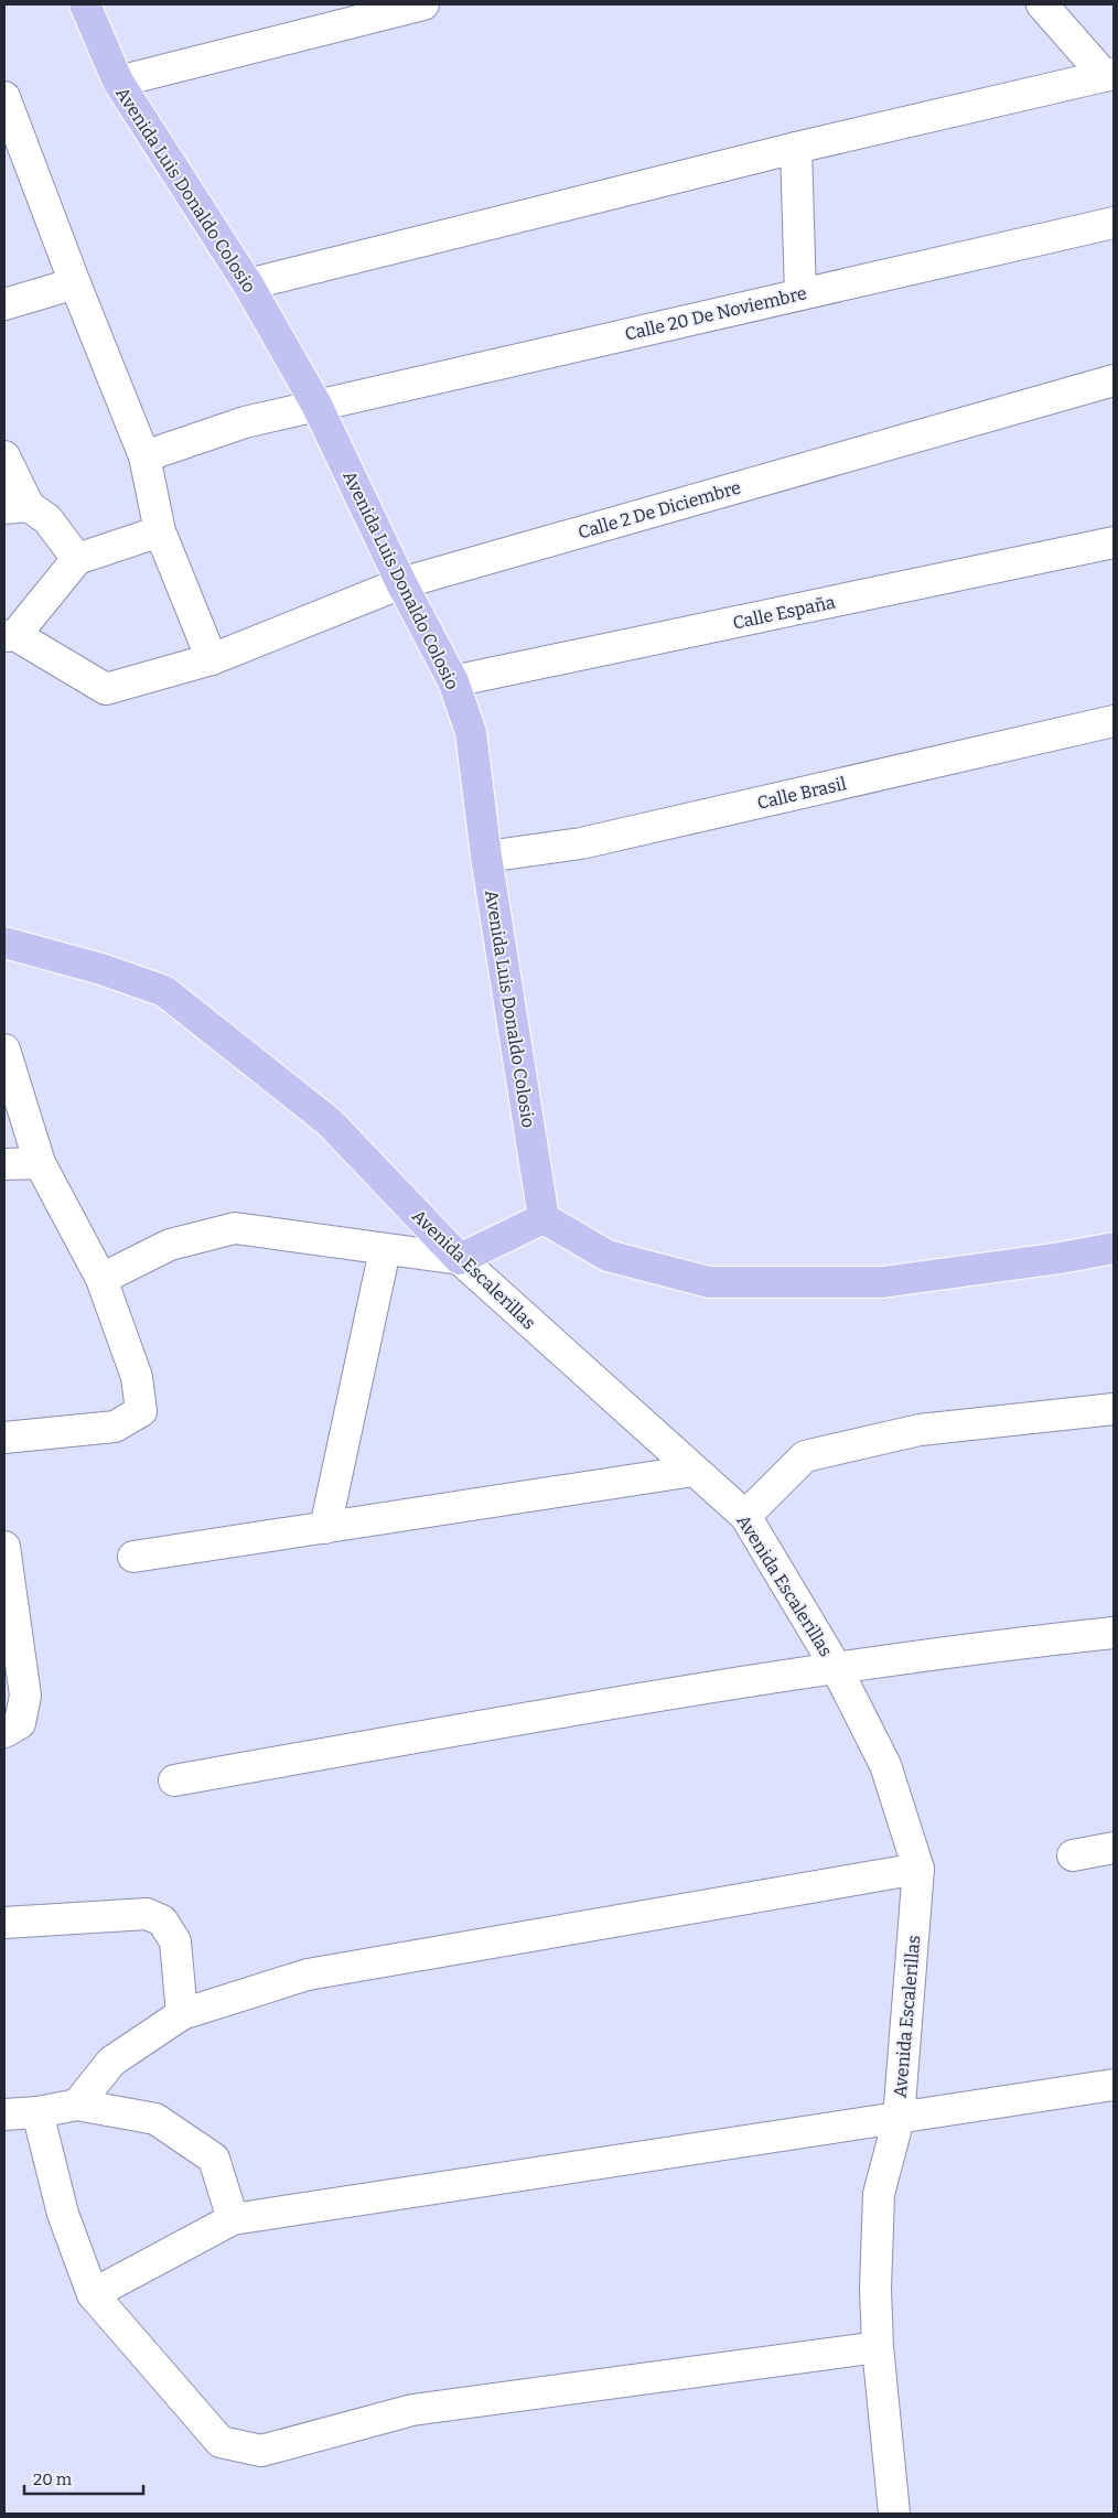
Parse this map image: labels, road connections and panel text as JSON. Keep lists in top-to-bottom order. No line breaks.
{"streets":{"main road":["Avenida Luis Donaldo Colosio","Avenida Escalerillas"],"street":["Calle 20 De Noviembre","Calle 2 De Diciembre","Calle España","Calle Brasil"]},"crossings":[["Avenida Luis Donaldo Colosio","Calle 20 De Noviembre"],["Avenida Luis Donaldo Colosio","Calle 2 De Diciembre"],["Avenida Luis Donaldo Colosio","Calle España"],["Avenida Luis Donaldo Colosio","Calle Brasil"]],"scale_bar":"20 m"}
